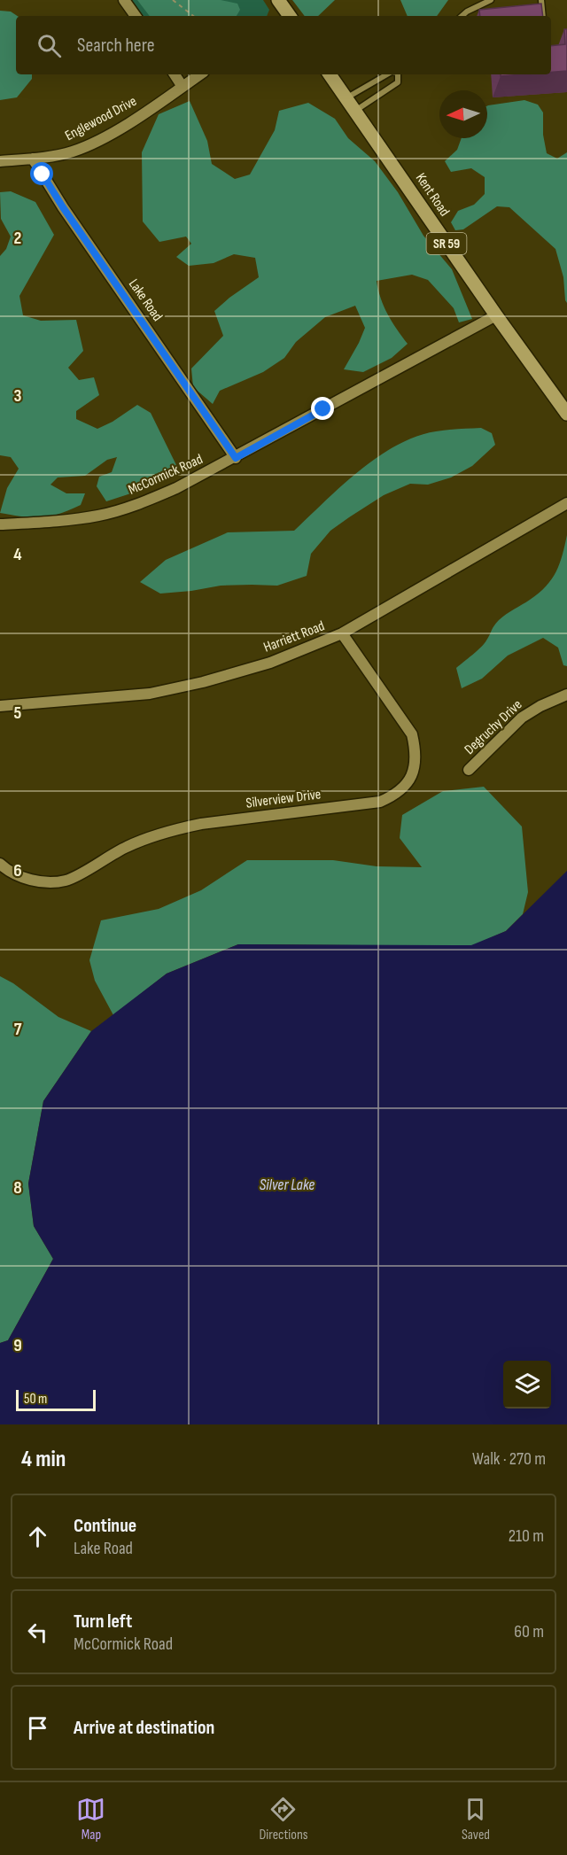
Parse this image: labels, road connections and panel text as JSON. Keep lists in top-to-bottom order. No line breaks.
{"streets":{"main road":["Kent Road","SR 59"],"street":["Englewood Drive","Lake Road","McCormick Road","Harriett Road","Degruchy Drive","Silverview Drive"]},"crossings":[["Englewood Drive","Lake Road"],["Kent Road","McCormick Road"],["Lake Road","McCormick Road"],["Harriett Road","Silverview Drive"]],"water":["Silver Lake"],"scale_bar":"50 m","north":"left","page":{"search":"Search here","scale":"50 m","heading":["4 min","Walk · 270 m"],"list":[["Continue","Lake Road","210 m"],["Turn left","McCormick Road","60 m"],"Arrive at destination"],"nav":["Map","Directions","Saved"]},"grid":{"rows":["2","3","4","5","6","7","8","9"]}}
